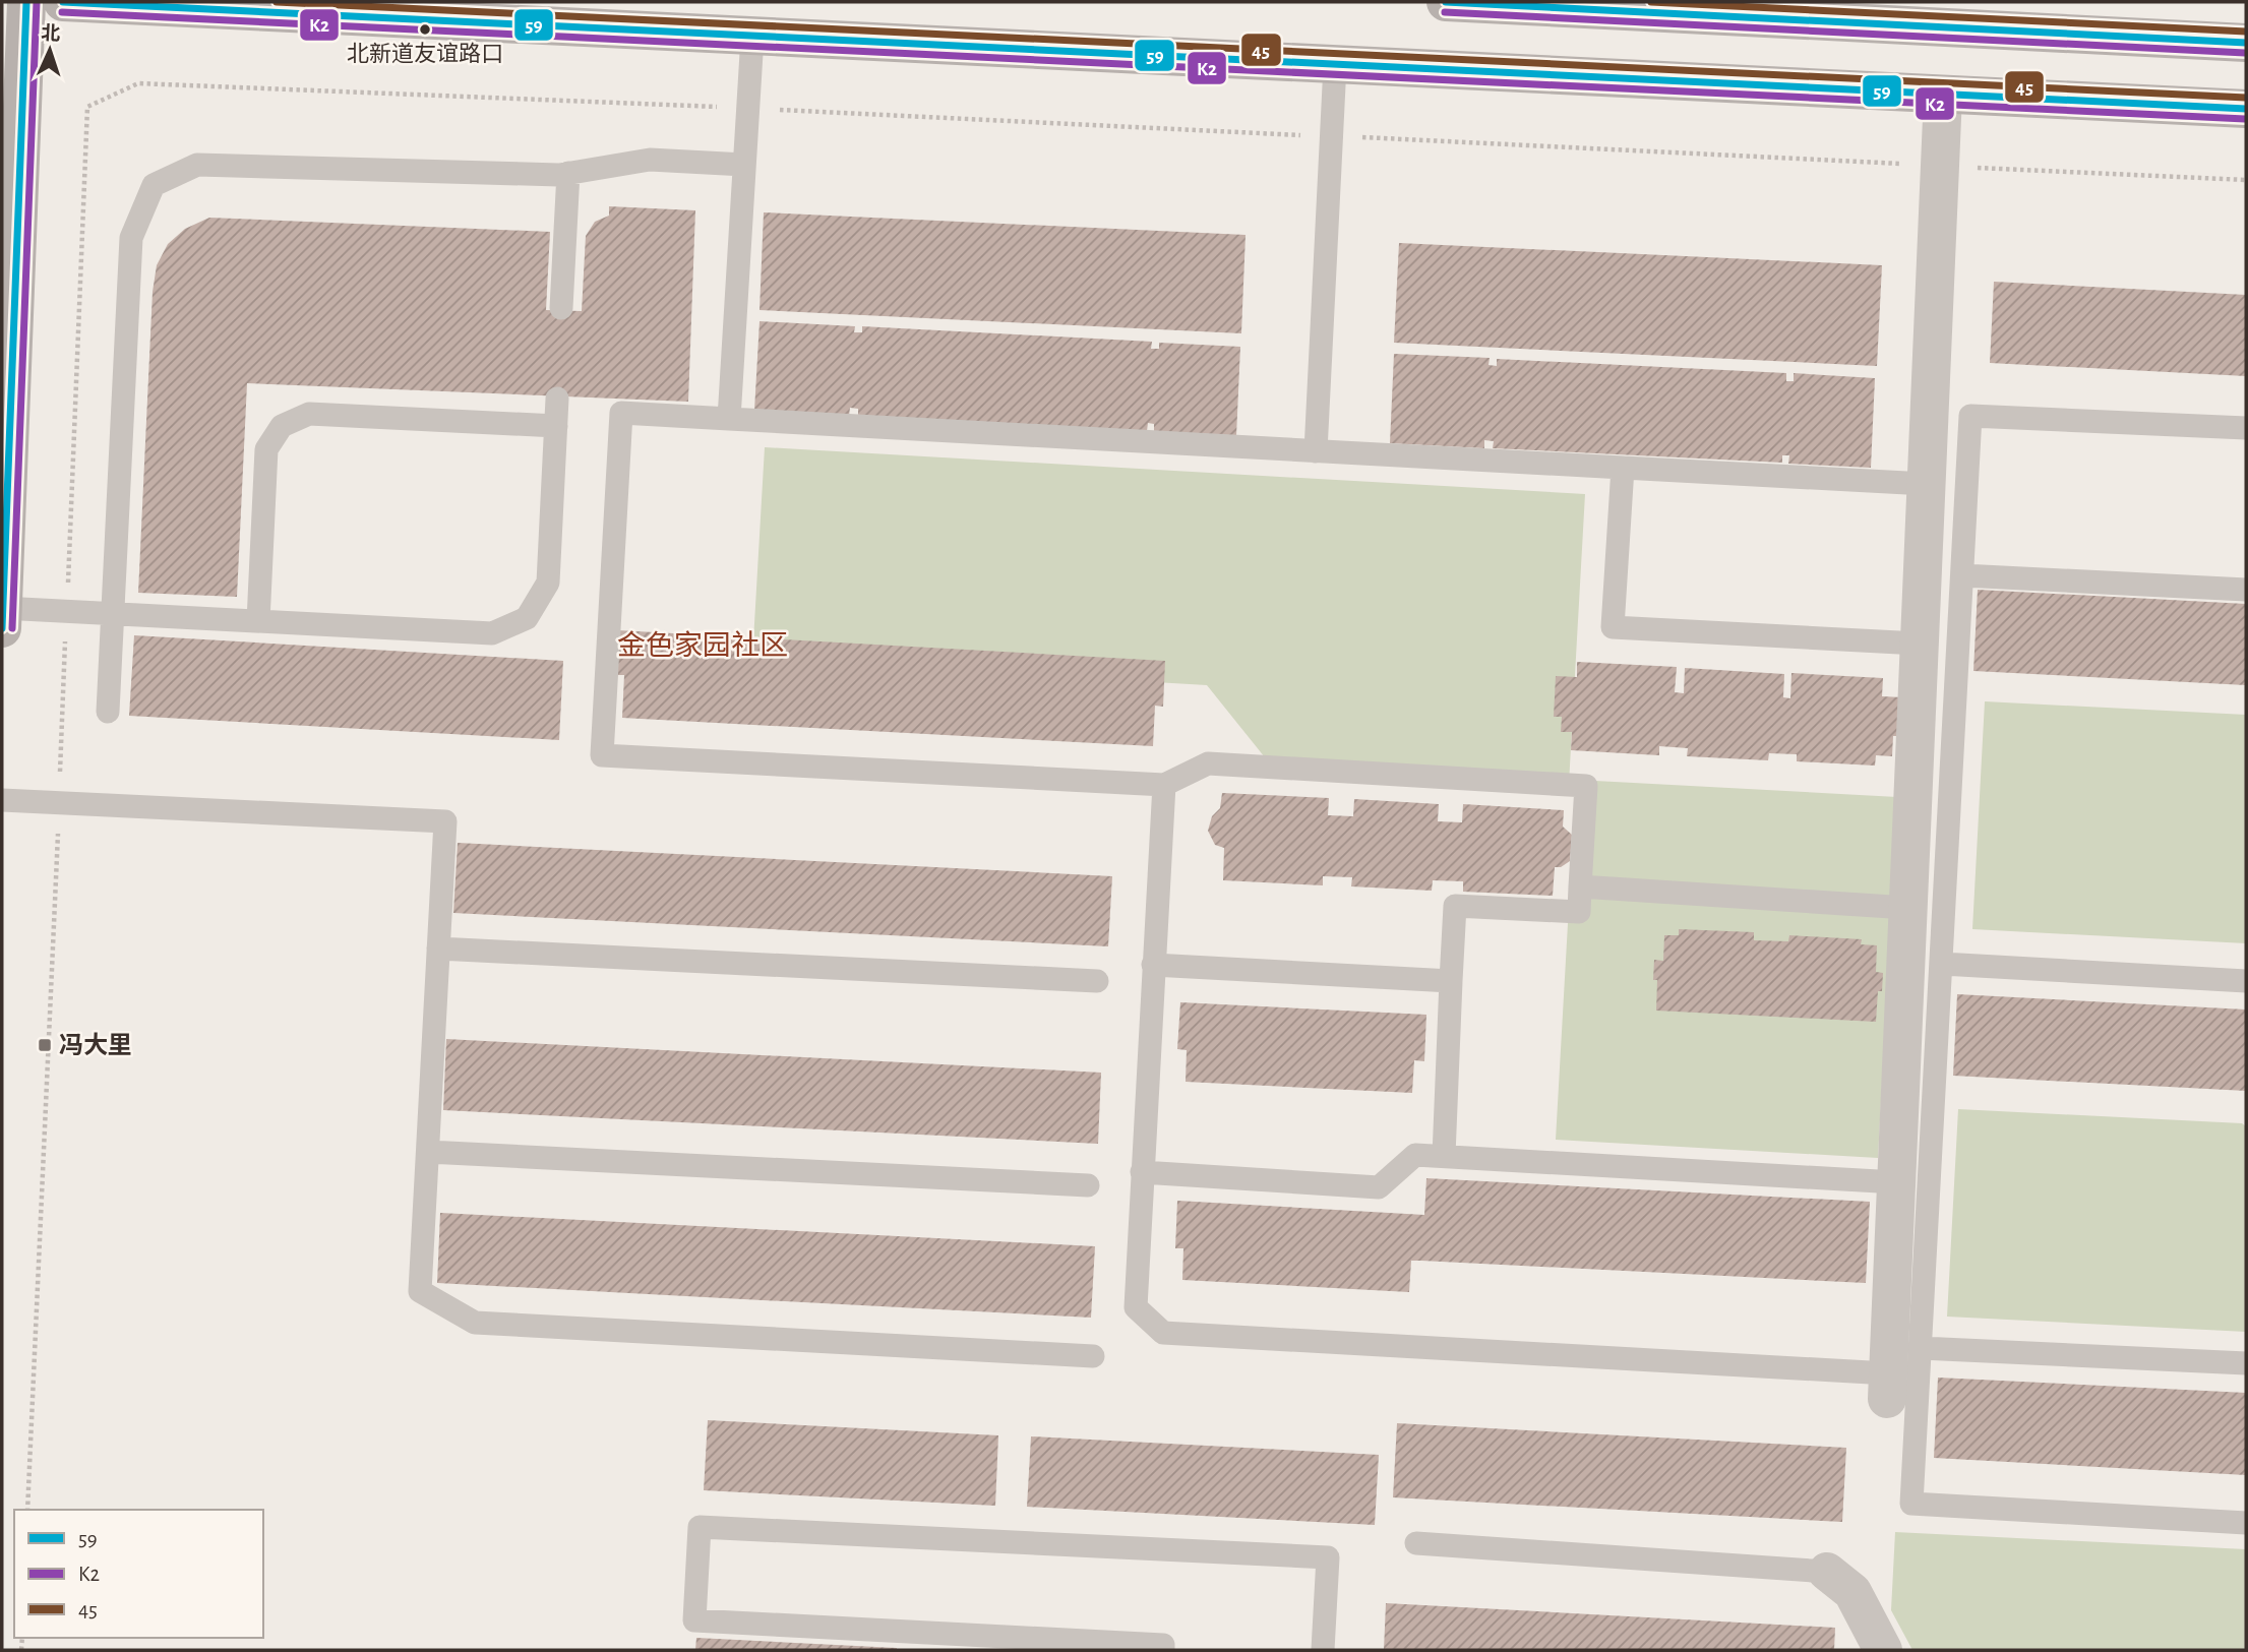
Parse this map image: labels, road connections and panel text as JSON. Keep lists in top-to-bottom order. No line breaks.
{"districts":["金色家园社区"],"places":{"other":["北新道友谊路口"],"transit":["冯大里"]},"lines":["transit line 59","transit line K2","transit line 45"],"legend":["59","K2","45"],"north":"top"}
